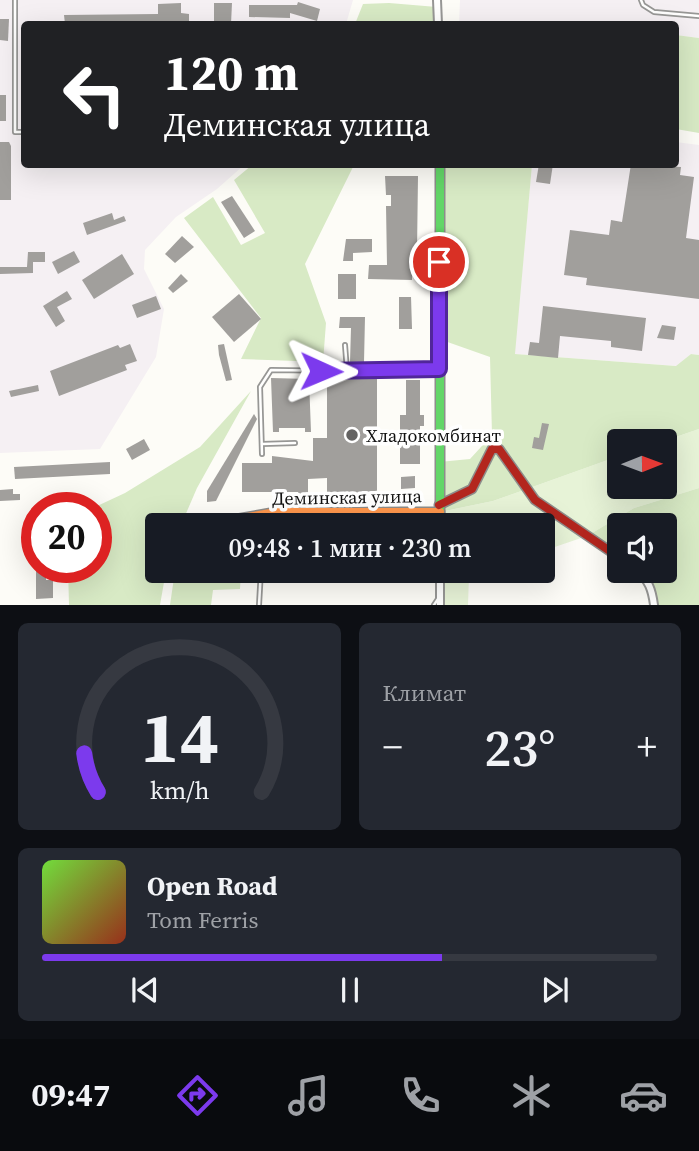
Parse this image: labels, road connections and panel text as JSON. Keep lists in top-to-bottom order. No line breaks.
{"streets":{"street":["Деминская улица"]},"places":["Хладокомбинат"],"north":"right","page":{"turn":["120 m","Деминская улица"],"limit":"20","trip":"09:48 · 1 мин · 230 m","tile":"Климат","heat":["−","23°","+"],"song":["Open Road","Tom Ferris"],"tabs":"09:47","gauge":["14","km/h"]}}
